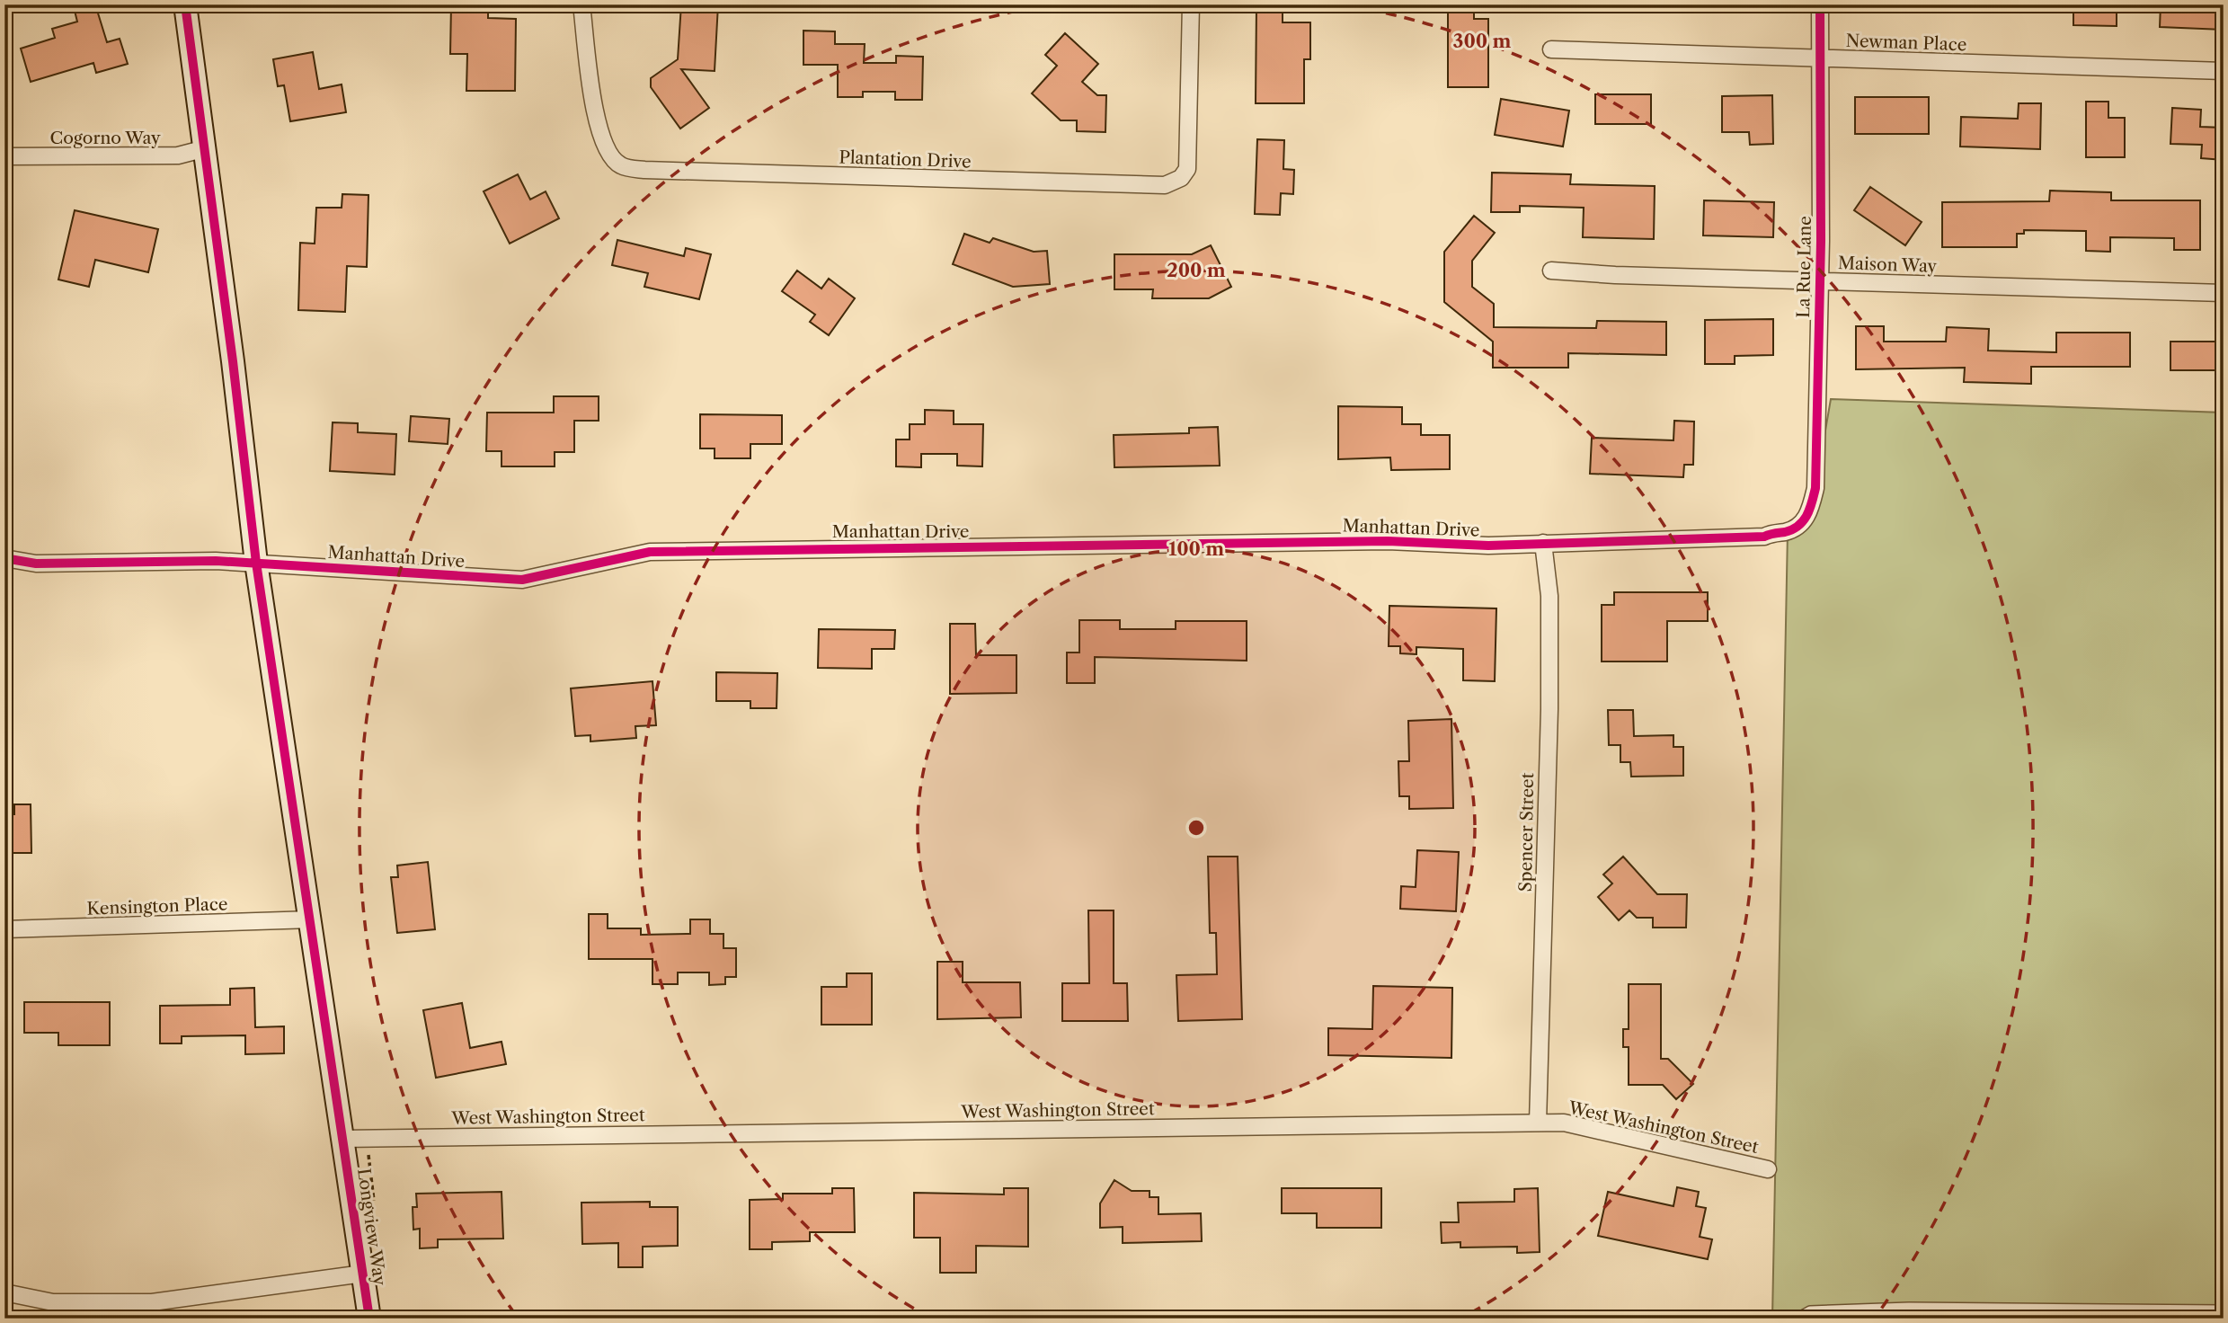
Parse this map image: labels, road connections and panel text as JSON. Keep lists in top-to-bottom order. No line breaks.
{"streets":{"street":["Newman Place","Cogorno Way","Plantation Drive","Maison Way","La Rue Lane","Manhattan Drive","Spencer Street","Kensington Place","West Washington Street","Longview Way"]},"crossings":[["Newman Place","La Rue Lane"],["Cogorno Way","Longview Way"],["Maison Way","La Rue Lane"],["La Rue Lane","Manhattan Drive"],["Manhattan Drive","Spencer Street"],["Manhattan Drive","Longview Way"],["Spencer Street","West Washington Street"],["Kensington Place","Longview Way"],["West Washington Street","Longview Way"]],"rings":["300 m","200 m","100 m"]}
